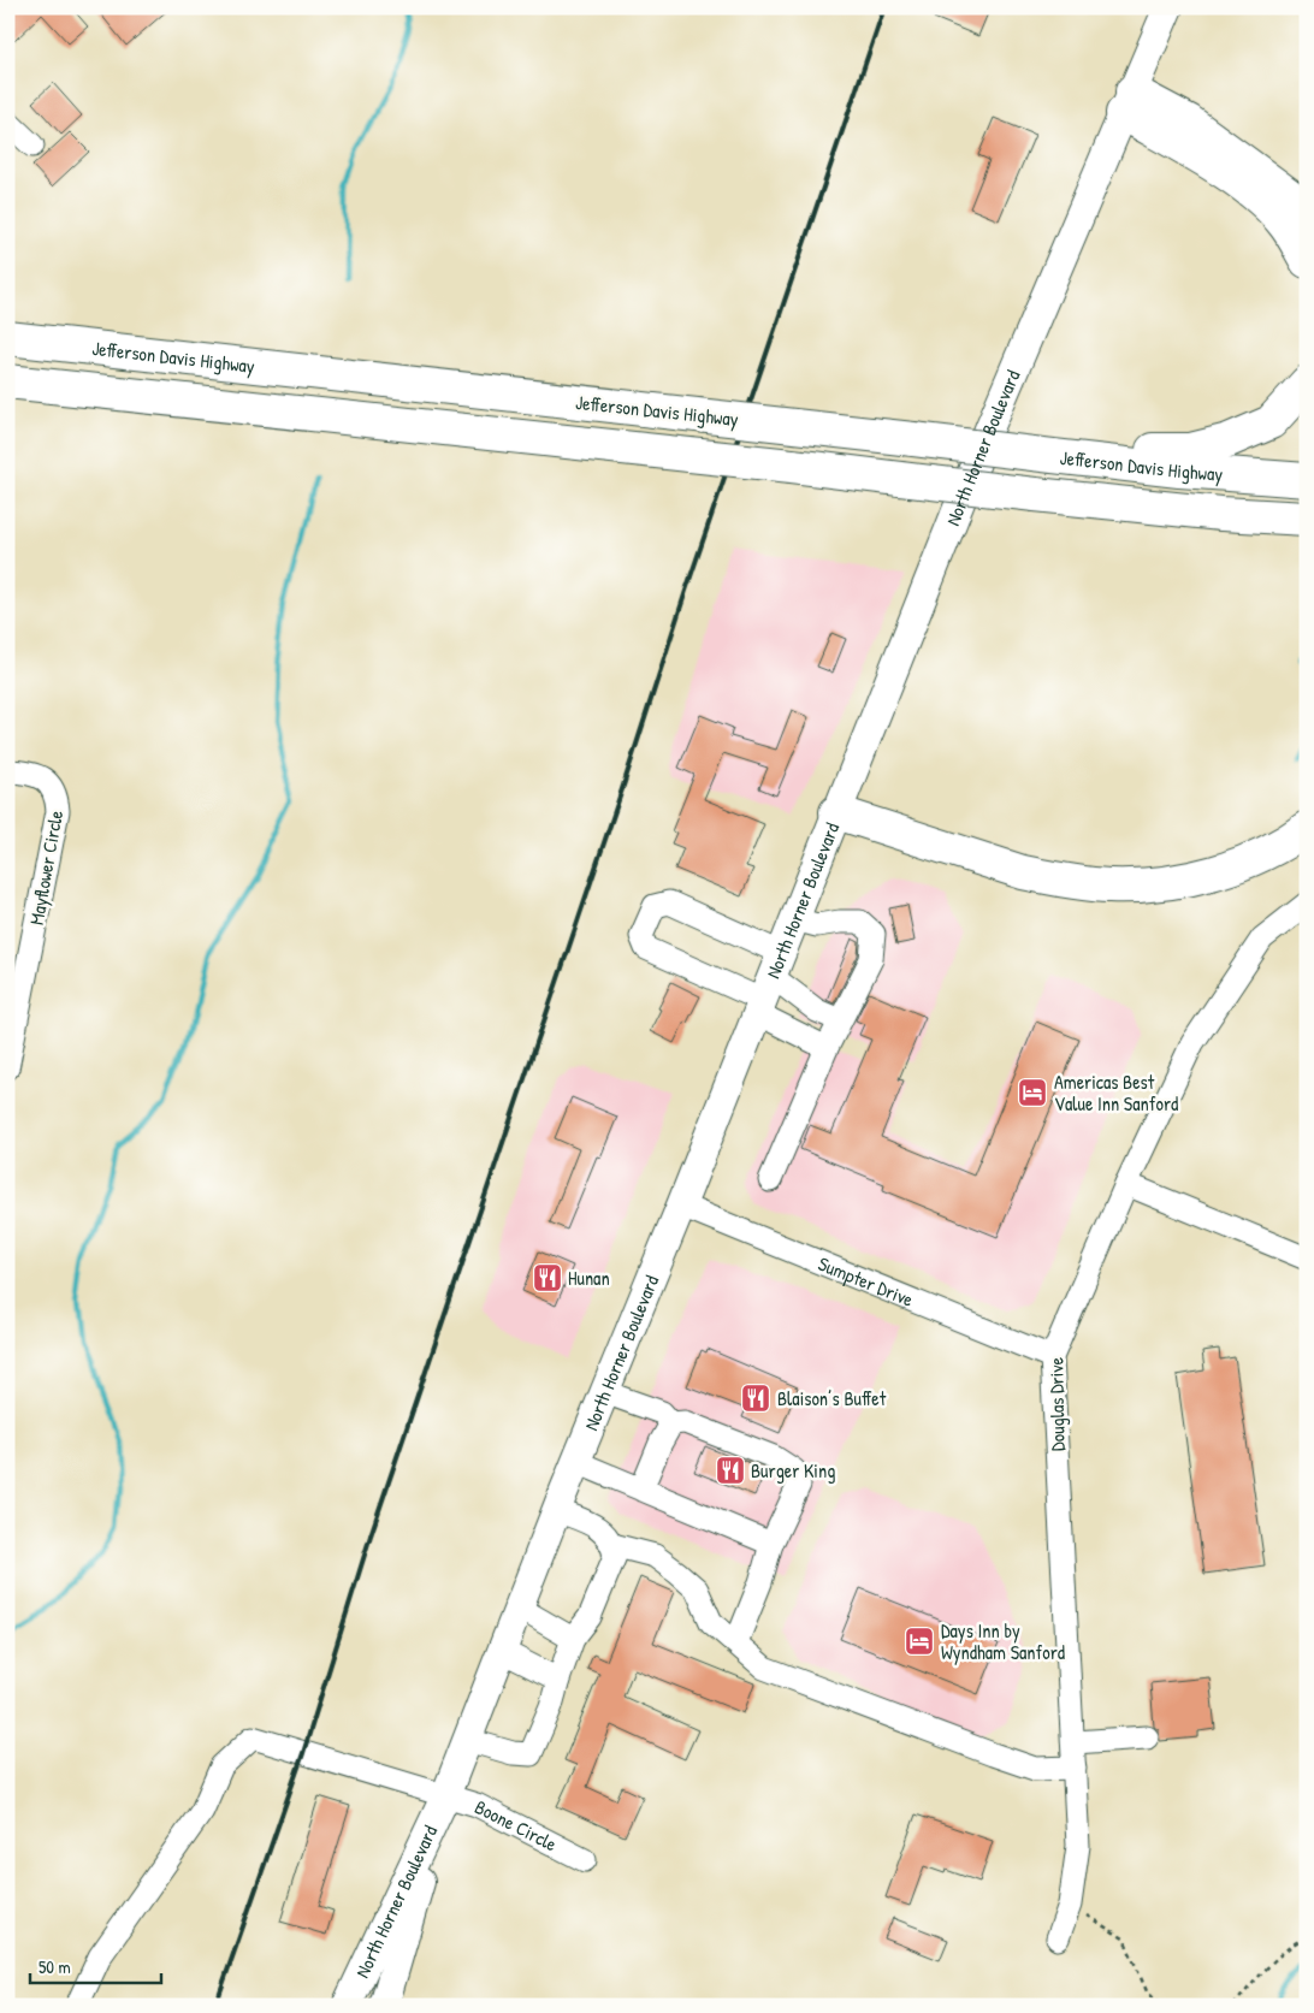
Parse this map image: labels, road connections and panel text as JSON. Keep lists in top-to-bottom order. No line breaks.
{"streets":{"highway":["Jefferson Davis Highway"],"main road":["North Horner Boulevard"],"street":["Mayflower Circle","Sumpter Drive","Douglas Drive","Boone Circle"]},"crossings":[["North Horner Boulevard","Sumpter Drive"],["North Horner Boulevard","Boone Circle"],["Sumpter Drive","Douglas Drive"]],"places":{"hotel":["Americas Best Value Inn Sanford","Days Inn by Wyndham Sanford"],"restaurant":["Hunan","Blaison’s Buffet","Burger King"]},"scale_bar":"50 m"}
